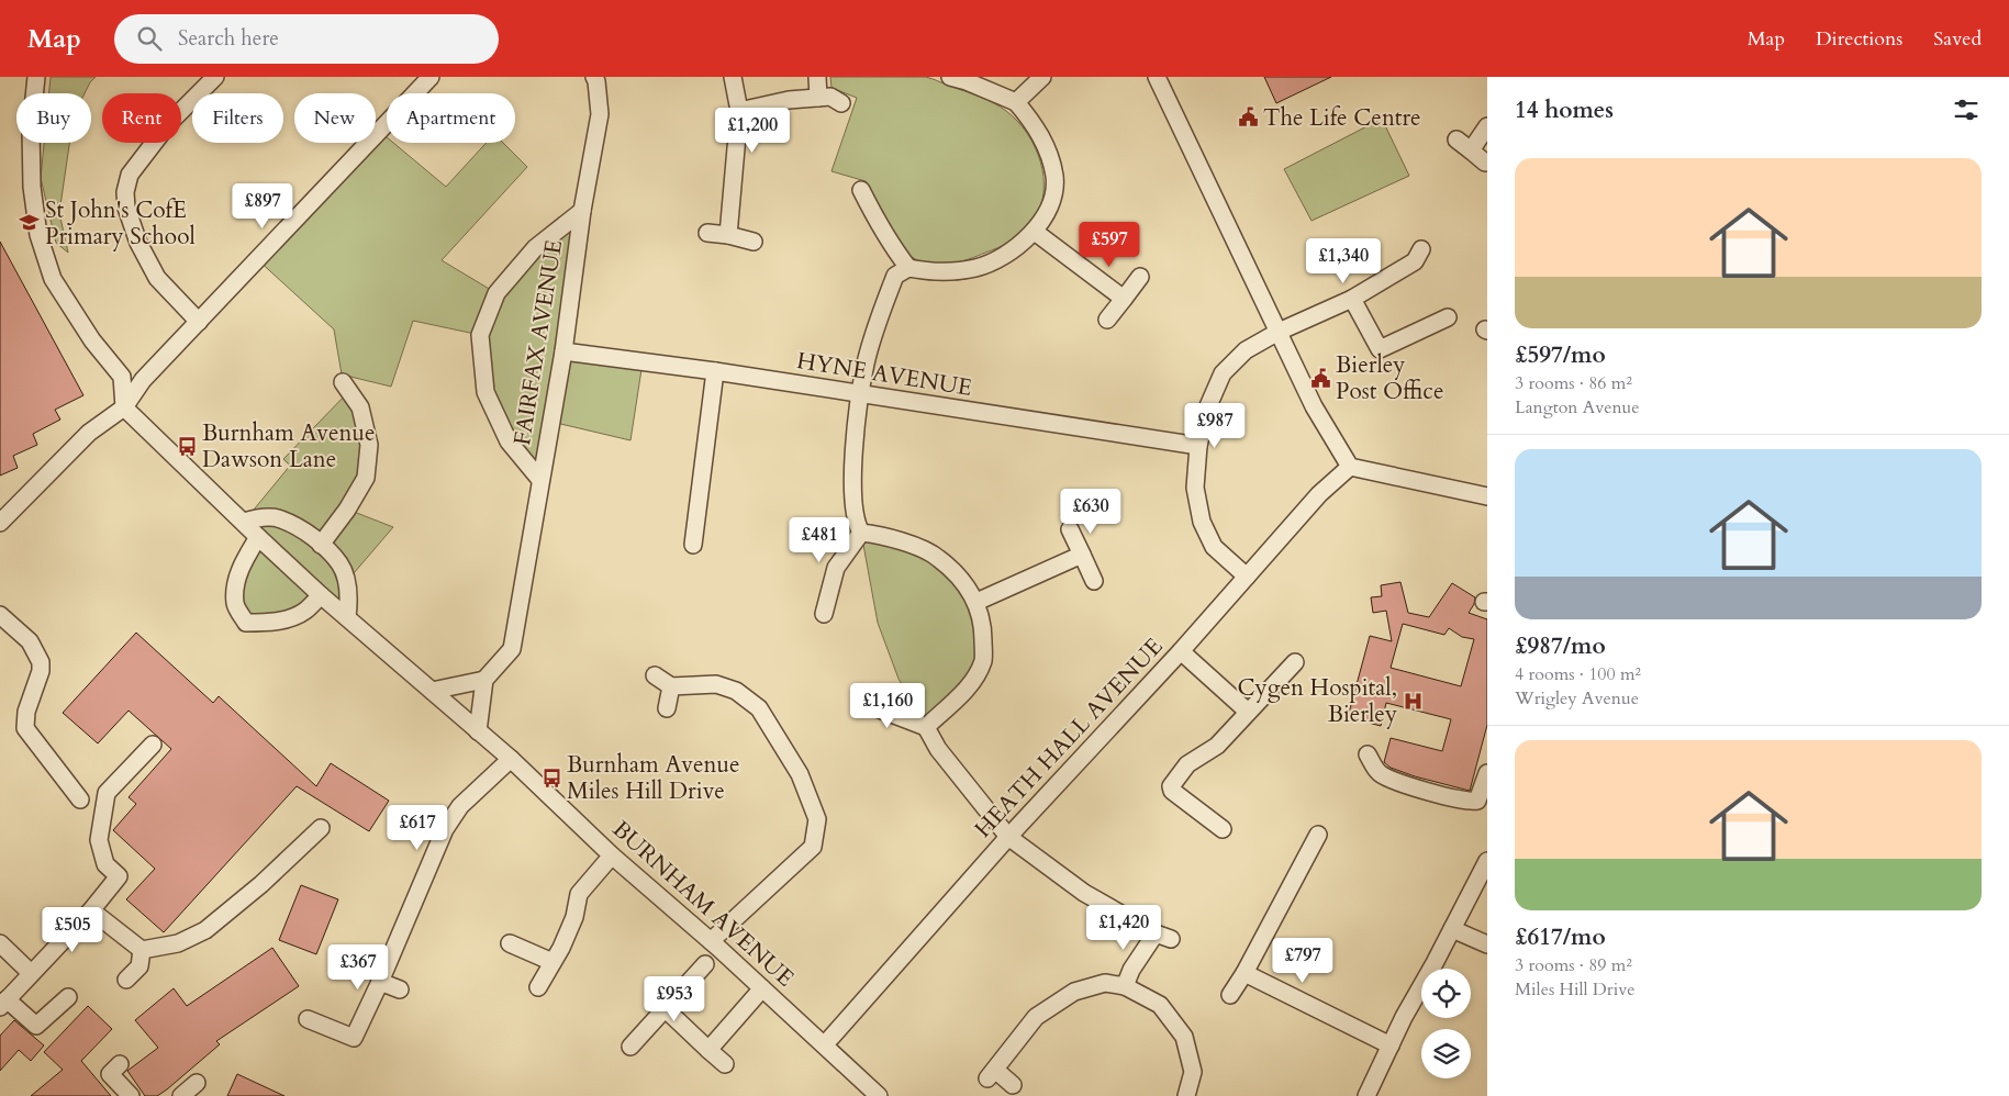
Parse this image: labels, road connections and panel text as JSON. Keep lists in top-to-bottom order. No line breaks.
{"streets":{"street":["FAIRFAX AVENUE","HYNE AVENUE","HEATH HALL AVENUE","BURNHAM AVENUE"]},"crossings":[["FAIRFAX AVENUE","HYNE AVENUE"],["HEATH HALL AVENUE","BURNHAM AVENUE"]],"places":{"public building":["The Life Centre","Bierley Post Office"],"school or university":["St John's CofE Primary School"],"bus stop":["Burnham Avenue Dawson Lane","Burnham Avenue Miles Hill Drive"],"hospital":["Cygen Hospital, Bierley"]},"page":{"header":"Map","search":"Search here","nav":["Map","Directions","Saved"],"heading":"14 homes","chip":["Buy","Rent","Filters","New","Apartment"],"price":["£1,200","£897","£597","£1,340","£987","£630","£481","£1,160","£617","£1,420","£505","£797","£367","£953"],"list":[{"name":"£597/mo","note":"3 rooms · 86 m² · Langton Avenue"},{"name":"£987/mo","note":"4 rooms · 100 m² · Wrigley Avenue"},{"name":"£617/mo","note":"3 rooms · 89 m² · Miles Hill Drive"}]}}
